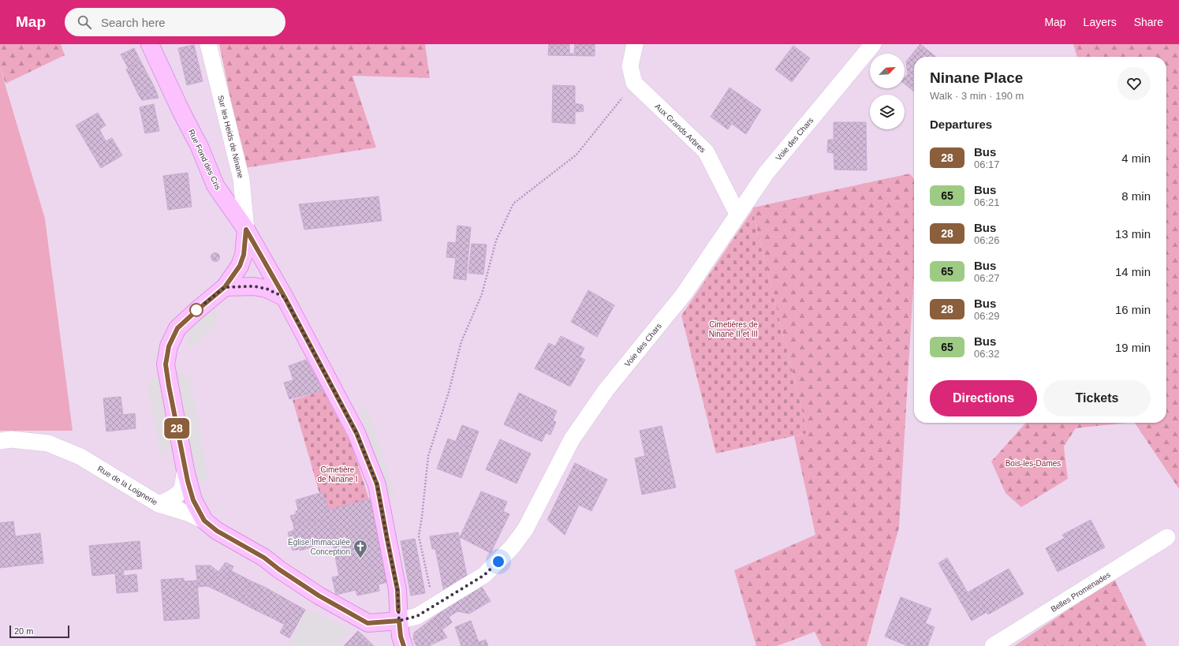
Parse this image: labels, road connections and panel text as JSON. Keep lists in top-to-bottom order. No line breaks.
{"streets":{"street":["Aux Grands Arbres","Sur les Heids de Ninane","Voie des Chars","Rue Fond des Cris","Rue de la Loignerie","Belles Promenades"]},"crossings":[["Aux Grands Arbres","Voie des Chars"],["Sur les Heids de Ninane","Rue Fond des Cris"],["Voie des Chars","Rue Fond des Cris"],["Voie des Chars","Rue de la Loignerie"],["Rue Fond des Cris","Rue de la Loignerie"]],"parks":["Cimetières de Ninane II et III","Bois-les-Dames","Cimetière de Ninane I"],"places":{"church":["Église Immaculée Conception"]},"lines":["bus line 28"],"scale_bar":"20 m","north":"top right","page":{"header":"Map","search":"Search here","nav":["Map","Layers","Share"],"on_map":"28","heading":[["Ninane Place","Walk · 3 min · 190 m"],"Departures"],"list":[{"mark":"28","name":"Bus","note":"06:17","value":"4 min"},{"mark":"65","name":"Bus","note":"06:21","value":"8 min"},{"mark":"28","name":"Bus","note":"06:26","value":"13 min"},{"mark":"65","name":"Bus","note":"06:27","value":"14 min"},{"mark":"28","name":"Bus","note":"06:29","value":"16 min"},{"mark":"65","name":"Bus","note":"06:32","value":"19 min"}],"buttons":["Directions","Tickets"],"scale":"20 m"}}
